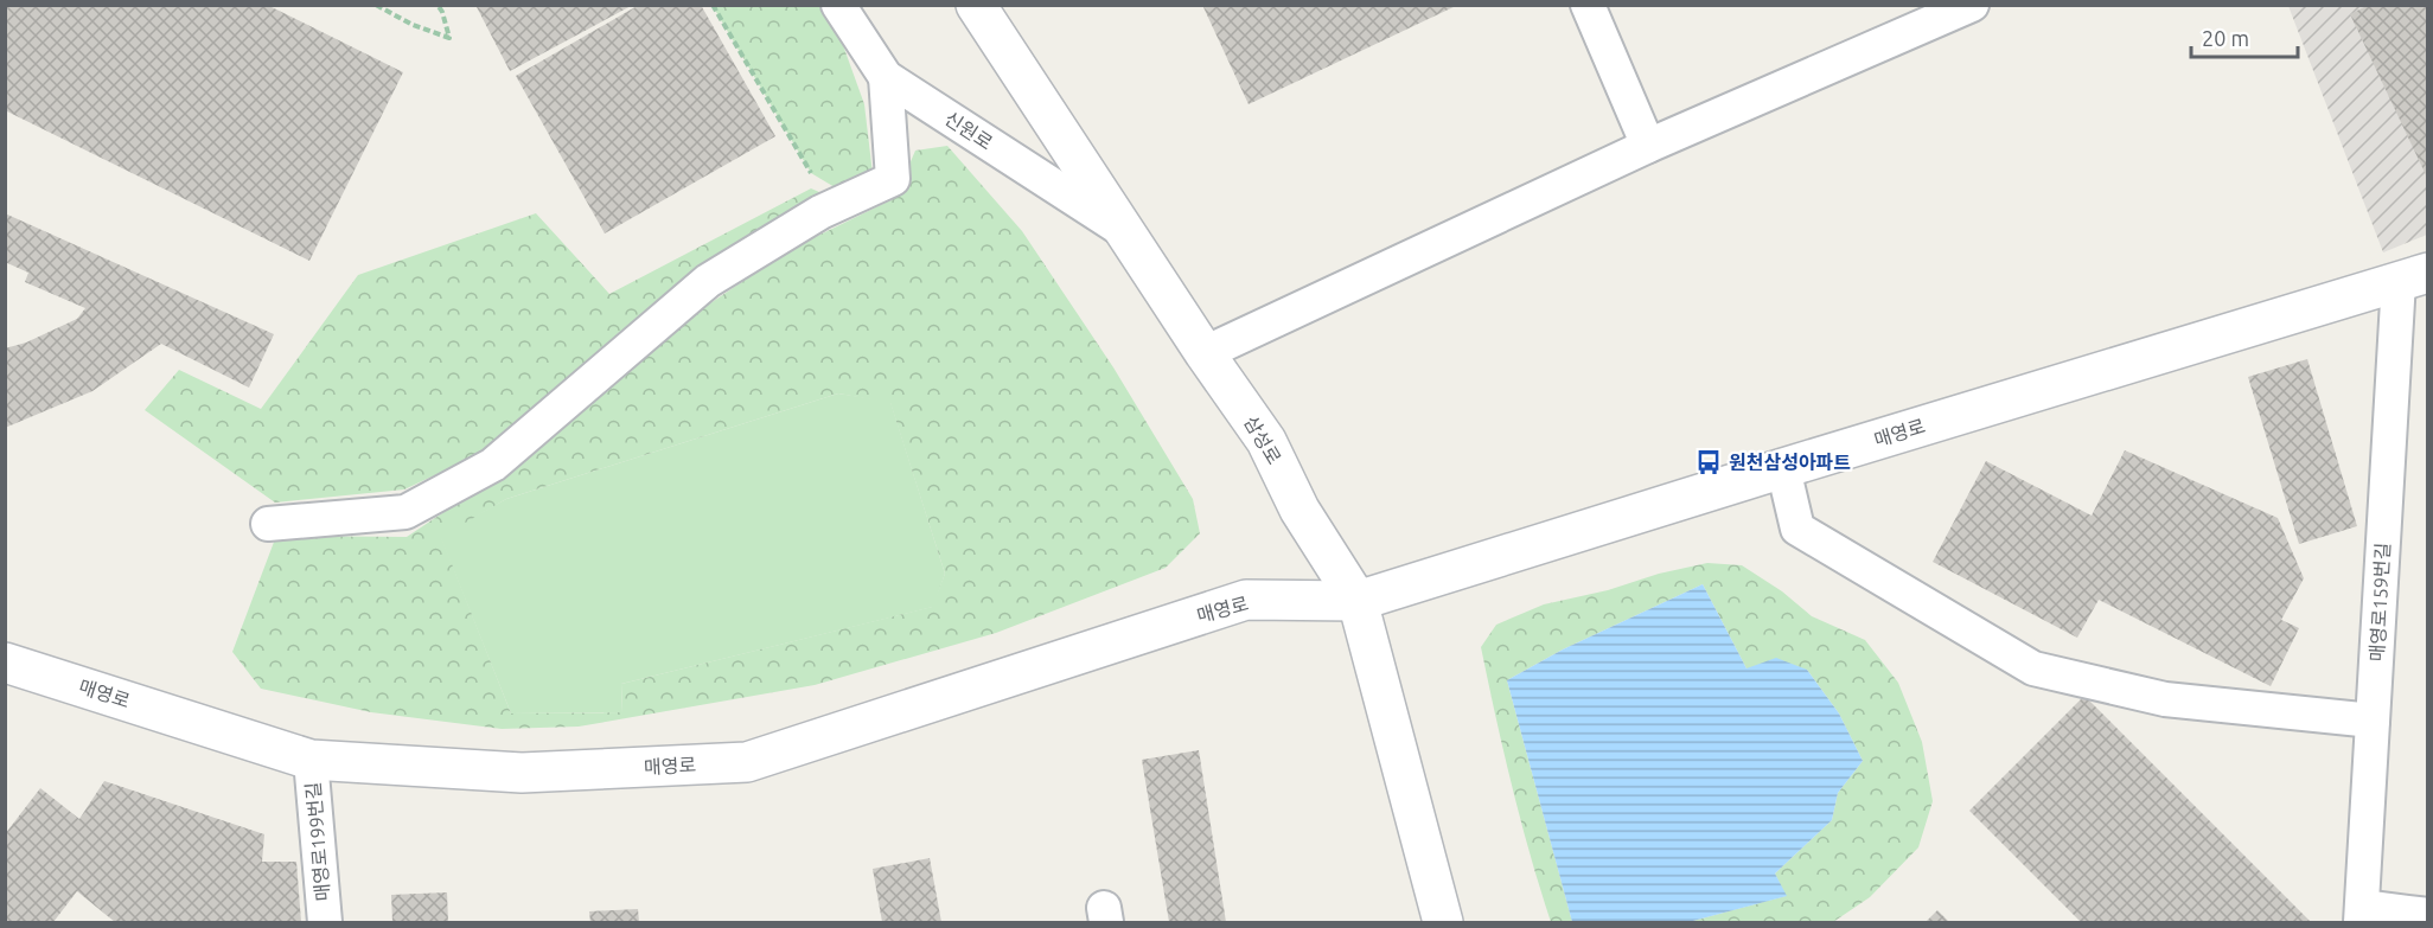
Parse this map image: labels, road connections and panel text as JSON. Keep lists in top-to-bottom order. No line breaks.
{"streets":{"street":["신원로","매영로","삼성로","매영로159번길","매영로199번길"]},"crossings":[["신원로","삼성로"],["매영로","삼성로"],["매영로","매영로159번길"],["매영로","매영로199번길"]],"places":{"bus stop":["원천삼성아파트"]},"scale_bar":"20 m"}
